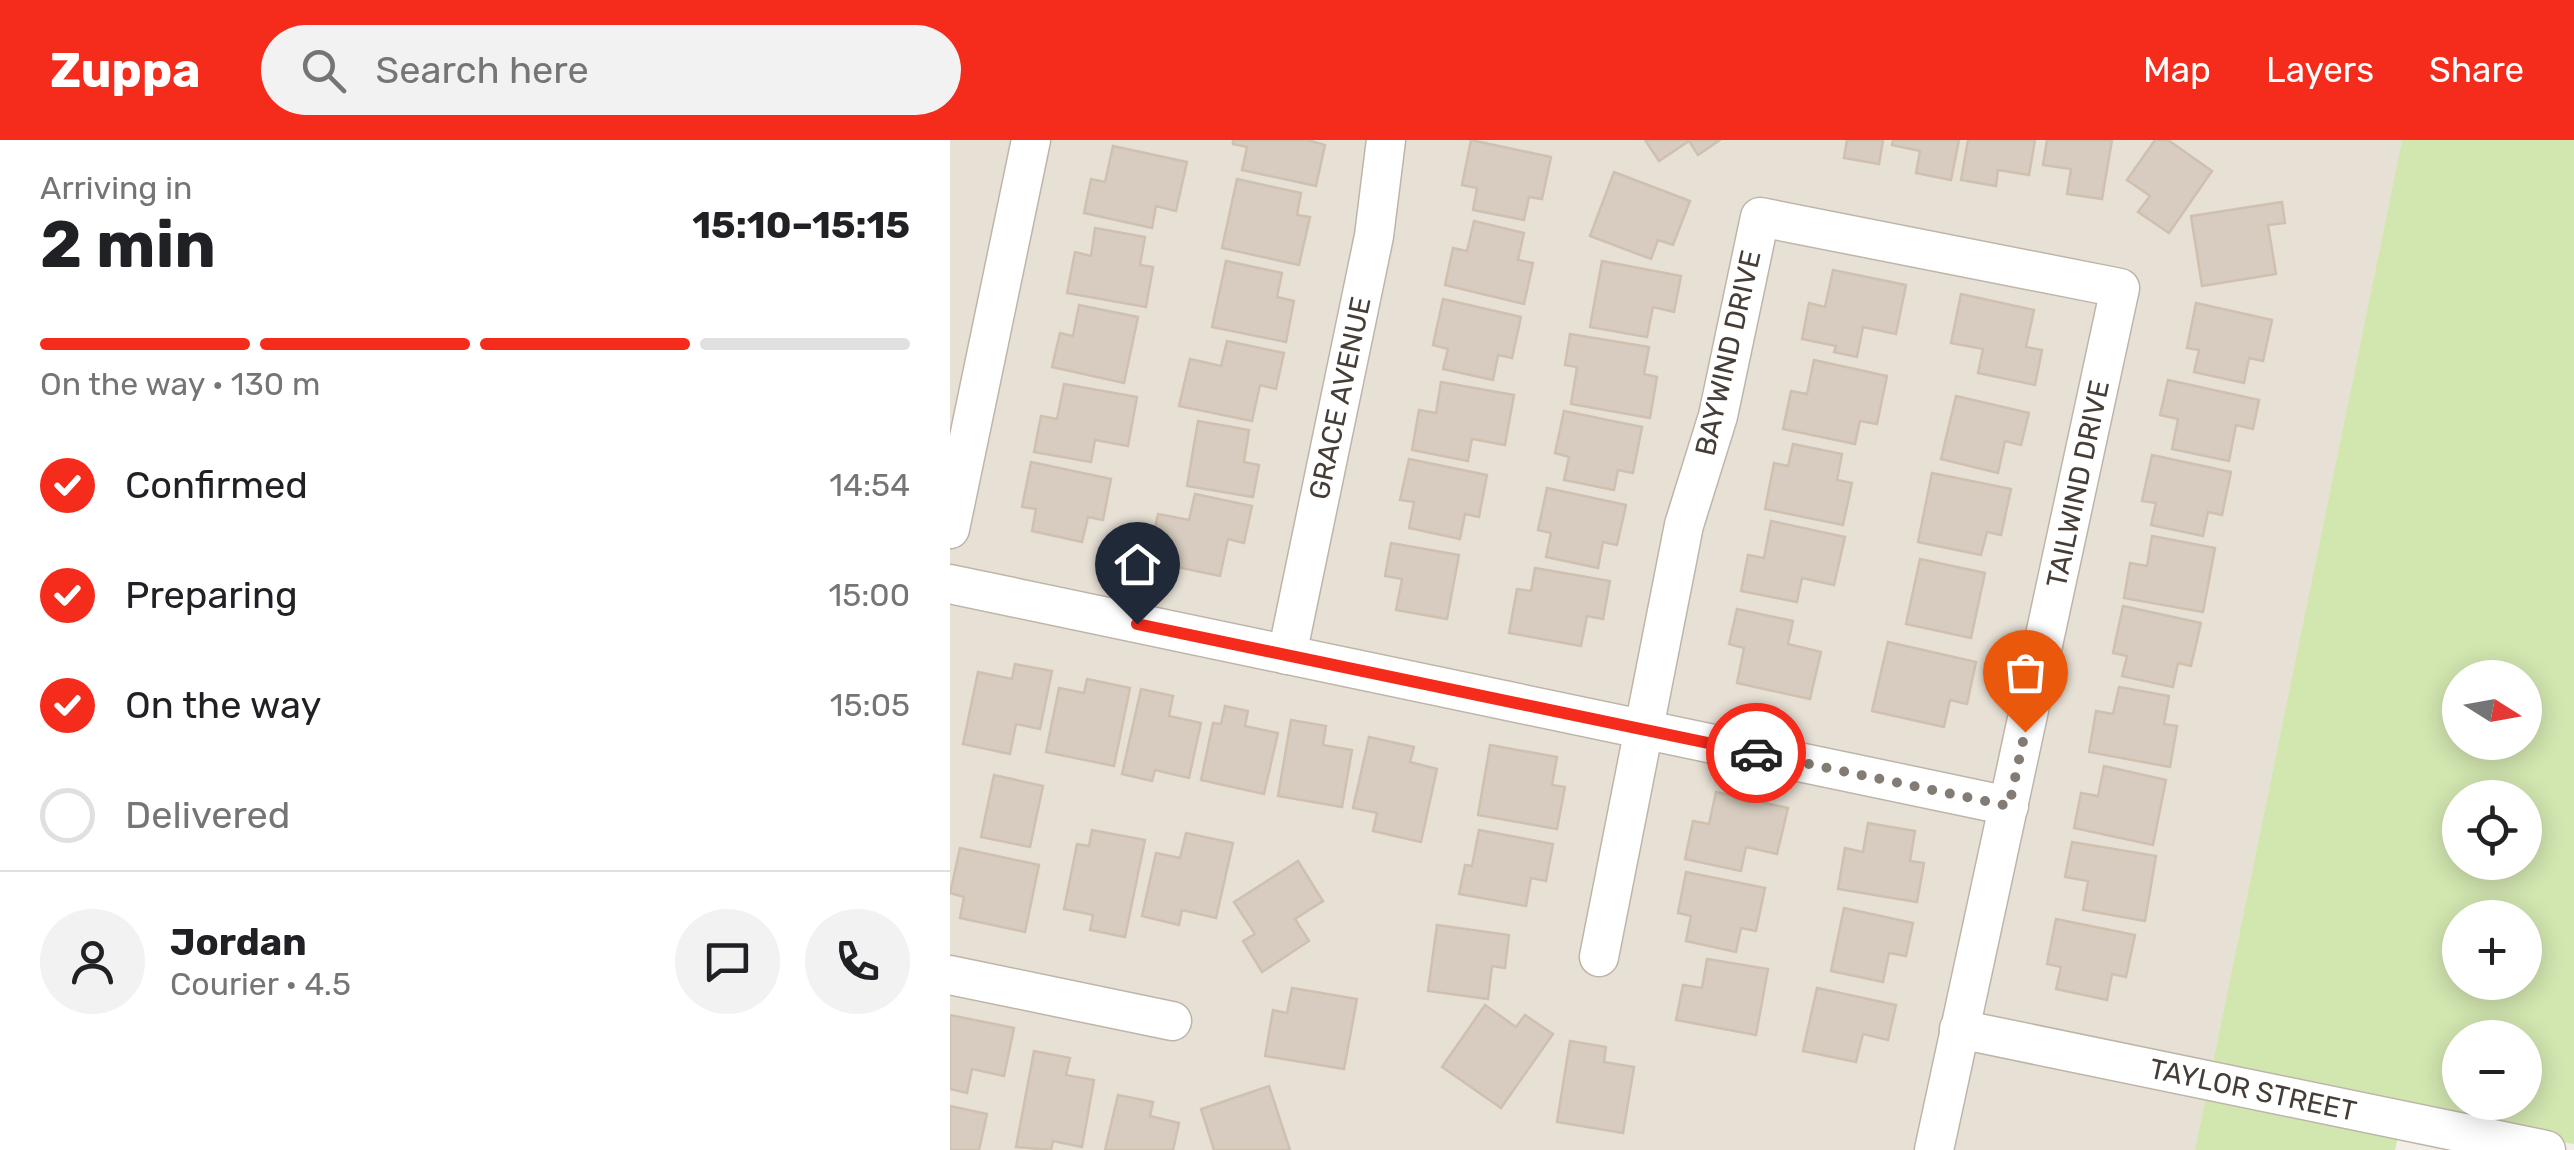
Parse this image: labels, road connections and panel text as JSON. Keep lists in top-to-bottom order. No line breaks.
{"streets":{"street":["BAYWIND DRIVE","GRACE AVENUE","TAILWIND DRIVE","TAYLOR STREET"]},"crossings":[["BAYWIND DRIVE","TAILWIND DRIVE"],["TAILWIND DRIVE","TAYLOR STREET"]],"north":"right","page":{"header":"Zuppa","search":"Search here","nav":["Map","Layers","Share"],"heading":["2 min","Arriving in","15:10–15:15"],"panel":["Jordan","Courier · 4.5"],"bar":"On the way · 130 m","list":[["Confirmed","14:54"],["Preparing","15:00"],["On the way","15:05"],"Delivered"],"map_buttons":["+","−"]}}
